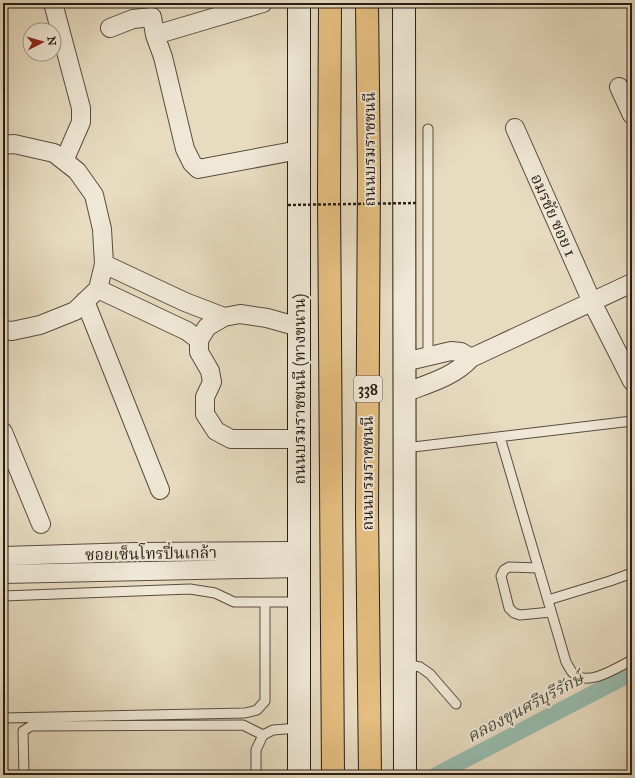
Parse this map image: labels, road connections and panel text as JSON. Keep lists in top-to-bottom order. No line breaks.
{"streets":{"highway":["ถนนบรมราชชนนี","338"],"main road":["ถนนบรมราชชนนี (ทางขนาน)"],"street":["อมรชัย ซอย 1","ซอยเซ็นโทรปิ่นเกล้า"]},"crossings":[["ถนนบรมราชชนนี (ทางขนาน)","ซอยเซ็นโทรปิ่นเกล้า"]],"water":["คลองขุนศรีบุรีรักษ์"],"north":"right"}
